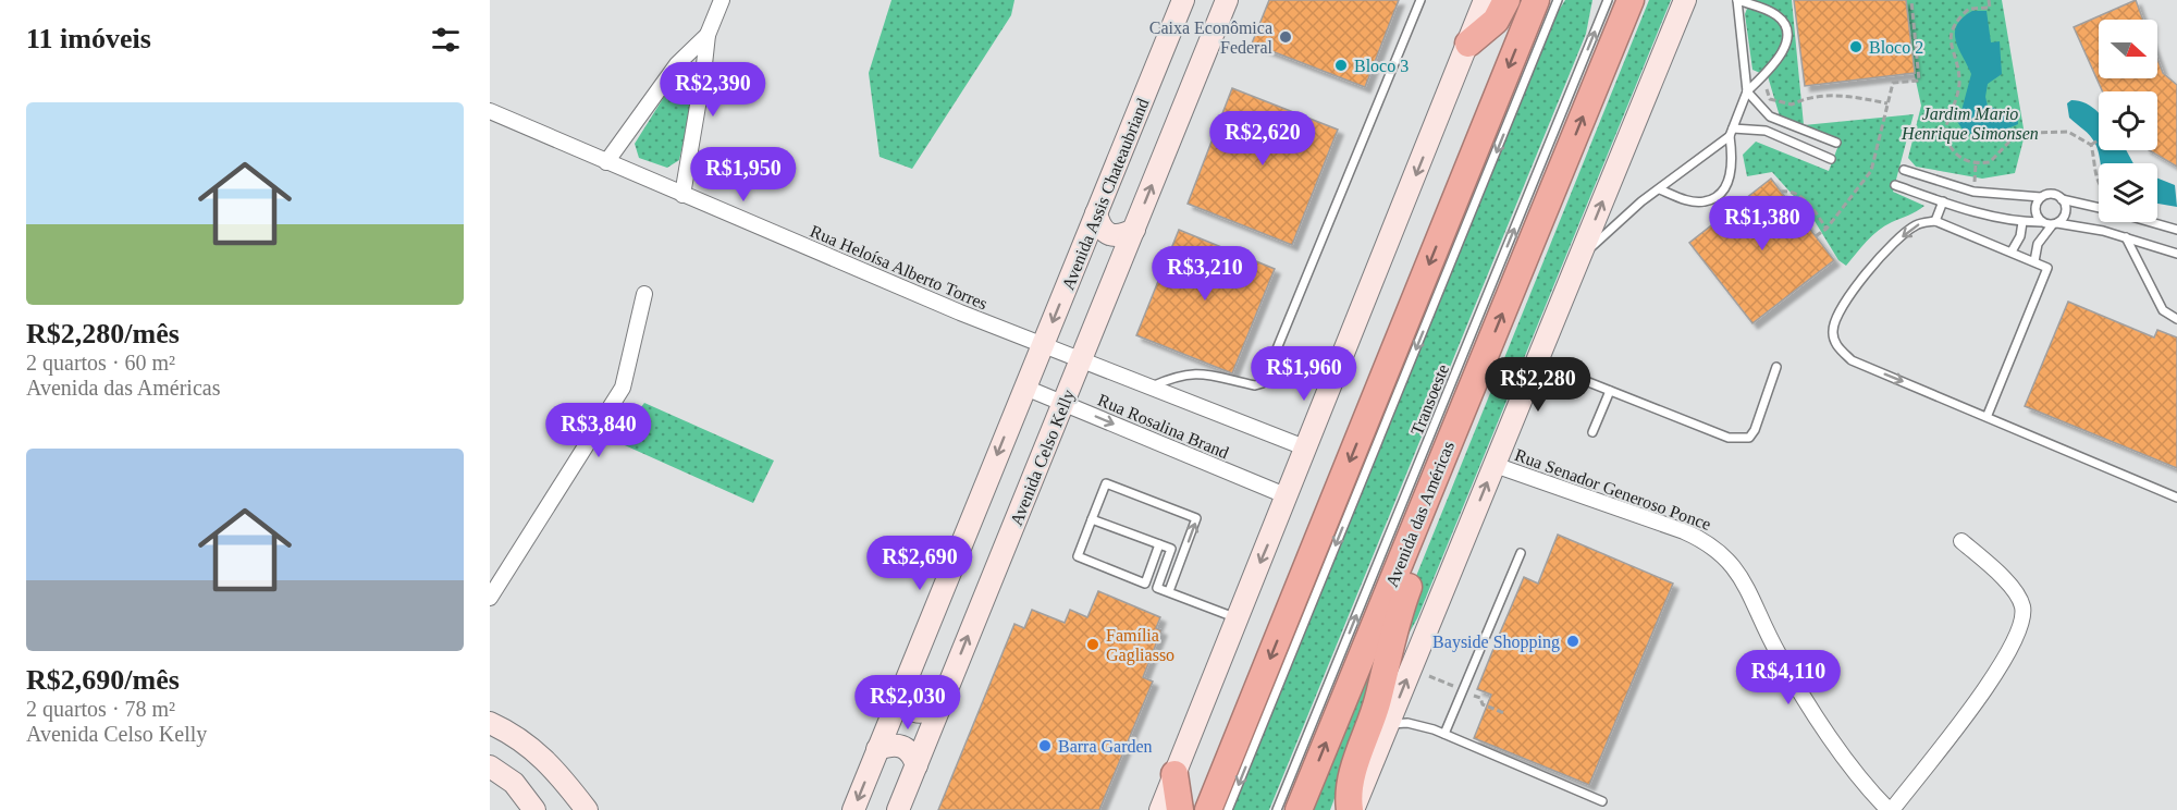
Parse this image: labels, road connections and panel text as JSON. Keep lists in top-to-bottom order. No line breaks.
{"streets":{"highway":["Avenida das Américas"],"street":["Avenida Assis Chateaubriand","Rua Heloísa Alberto Torres","Rua Rosalina Brand","Avenida Celso Kelly","Rua Senador Generoso Ponce"],"lane":["Transoeste"]},"crossings":[["Avenida Assis Chateaubriand","Rua Heloísa Alberto Torres"],["Avenida Assis Chateaubriand","Rua Rosalina Brand"],["Rua Heloísa Alberto Torres","Rua Rosalina Brand"],["Rua Rosalina Brand","Avenida Celso Kelly"]],"parks":["Jardim Mario Henrique Simonsen"],"places":["Caixa Econômica Federal","Bloco 2","Bloco 3","Bayside Shopping","Família Gagliasso","Barra Garden"],"north":"right","page":{"heading":"11 imóveis","price":["R$2,390","R$2,620","R$1,950","R$1,380","R$3,210","R$1,960","R$2,280","R$3,840","R$2,690","R$4,110","R$2,030"],"list":[{"name":"R$2,280/mês","note":"2 quartos · 60 m² · Avenida das Américas"},{"name":"R$2,690/mês","note":"2 quartos · 78 m² · Avenida Celso Kelly"}]}}
